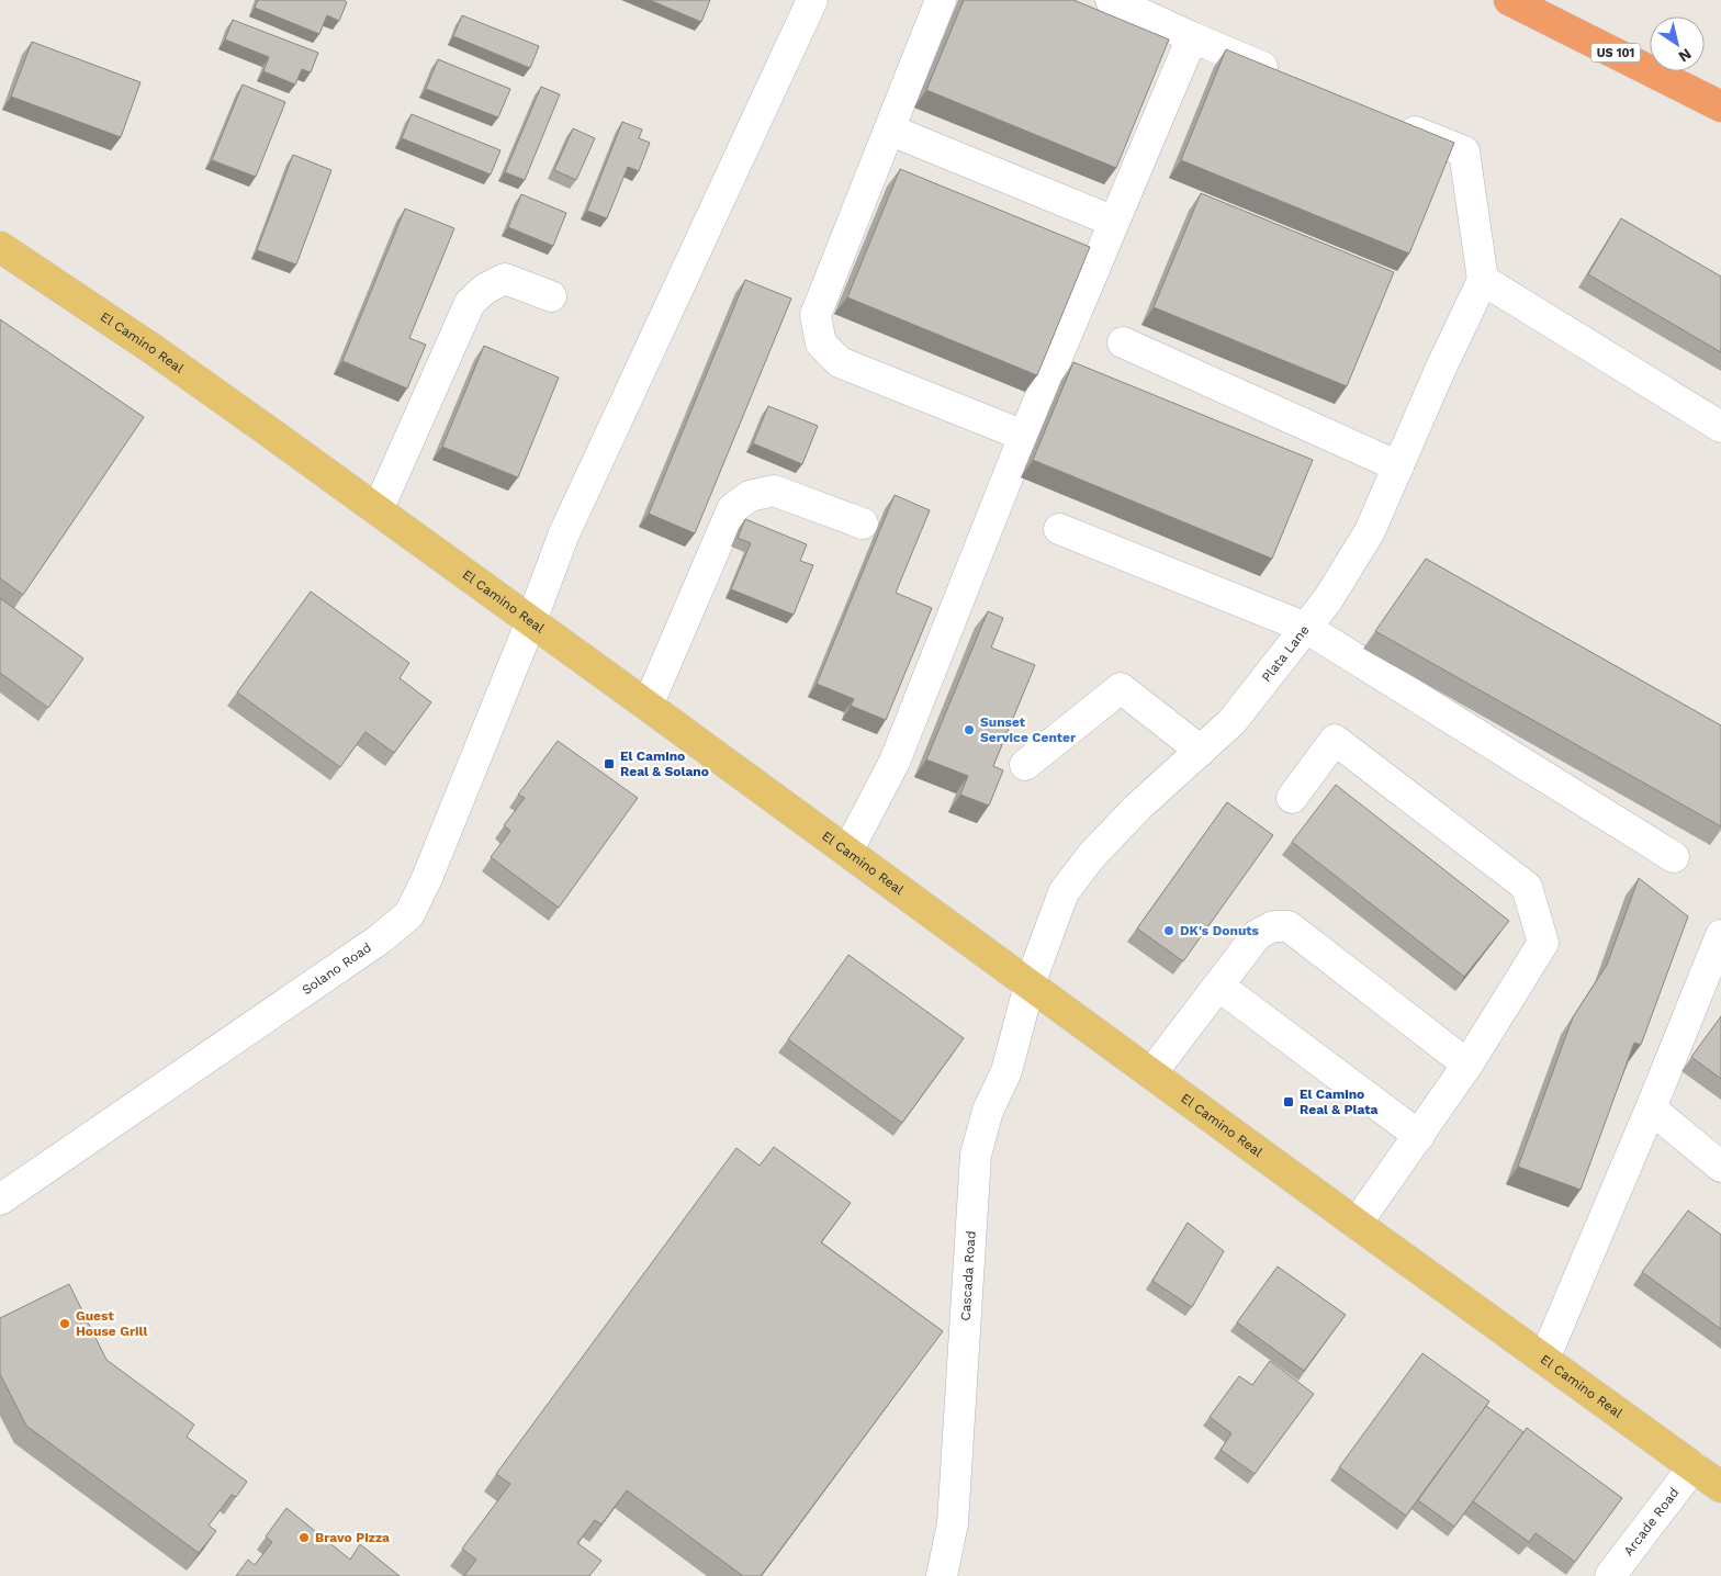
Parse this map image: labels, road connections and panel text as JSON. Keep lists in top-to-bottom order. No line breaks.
{"streets":{"highway":["US 101"],"main road":["El Camino Real"],"street":["Plata Lane","Solano Road","Cascada Road","Arcade Road"]},"crossings":[["El Camino Real","Plata Lane"],["El Camino Real","Solano Road"],["El Camino Real","Cascada Road"],["El Camino Real","Arcade Road"],["Plata Lane","Cascada Road"]],"places":{"other":["Sunset Service Center","DK's Donuts","Guest House Grill","Bravo Pizza"],"transit":["El Camino Real & Solano","El Camino Real & Plata"]},"north":"bottom right"}
